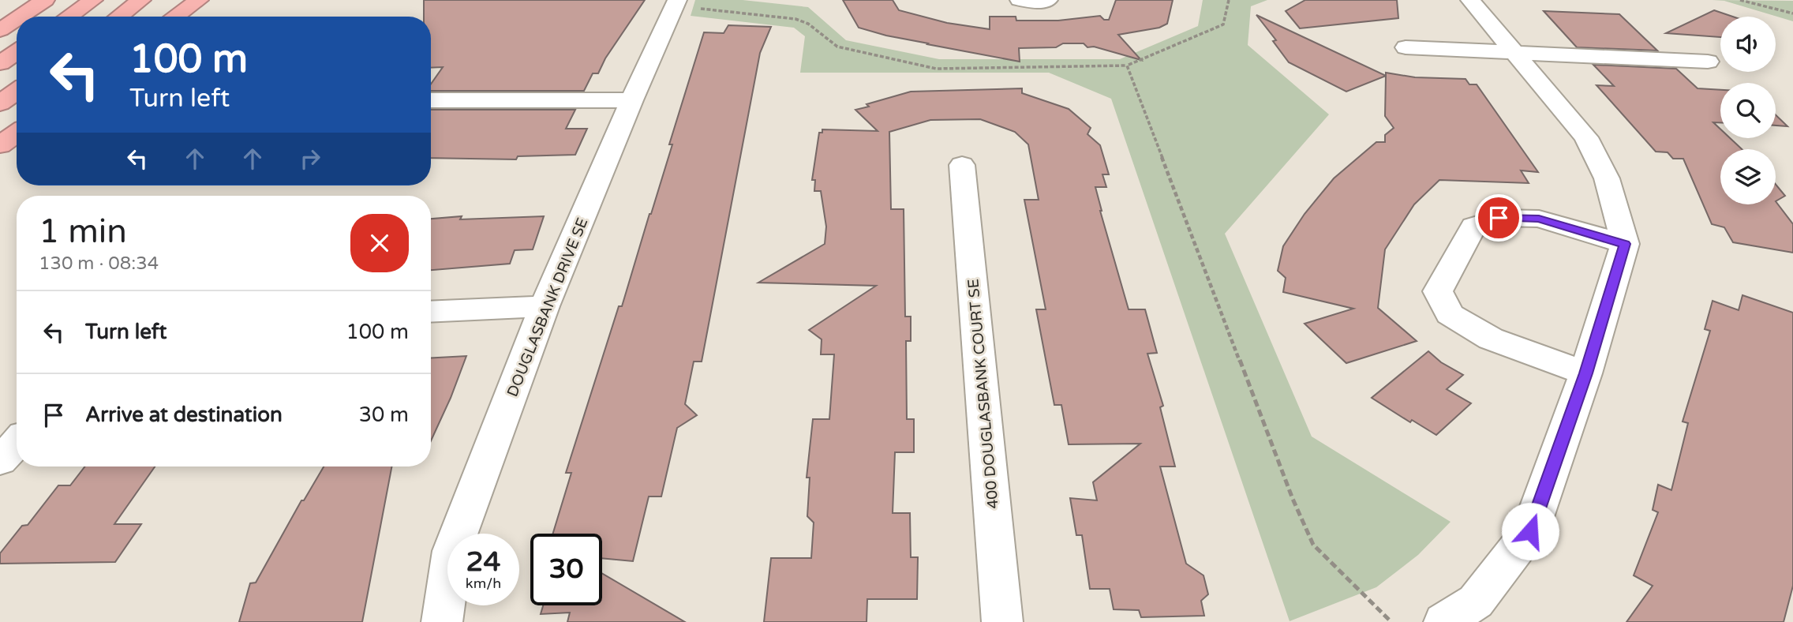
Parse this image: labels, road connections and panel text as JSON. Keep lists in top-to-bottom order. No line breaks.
{"streets":{"street":["DOUGLASBANK DRIVE SE","400 DOUGLASBANK COURT SE"]},"page":{"turn":["100 m","Turn left"],"heading":["1 min","130 m · 08:34"],"list":[{"name":"Turn left","value":"100 m"},{"name":"Arrive at destination","value":"30 m"}],"speed":"24 km/h","limit":"30"}}
